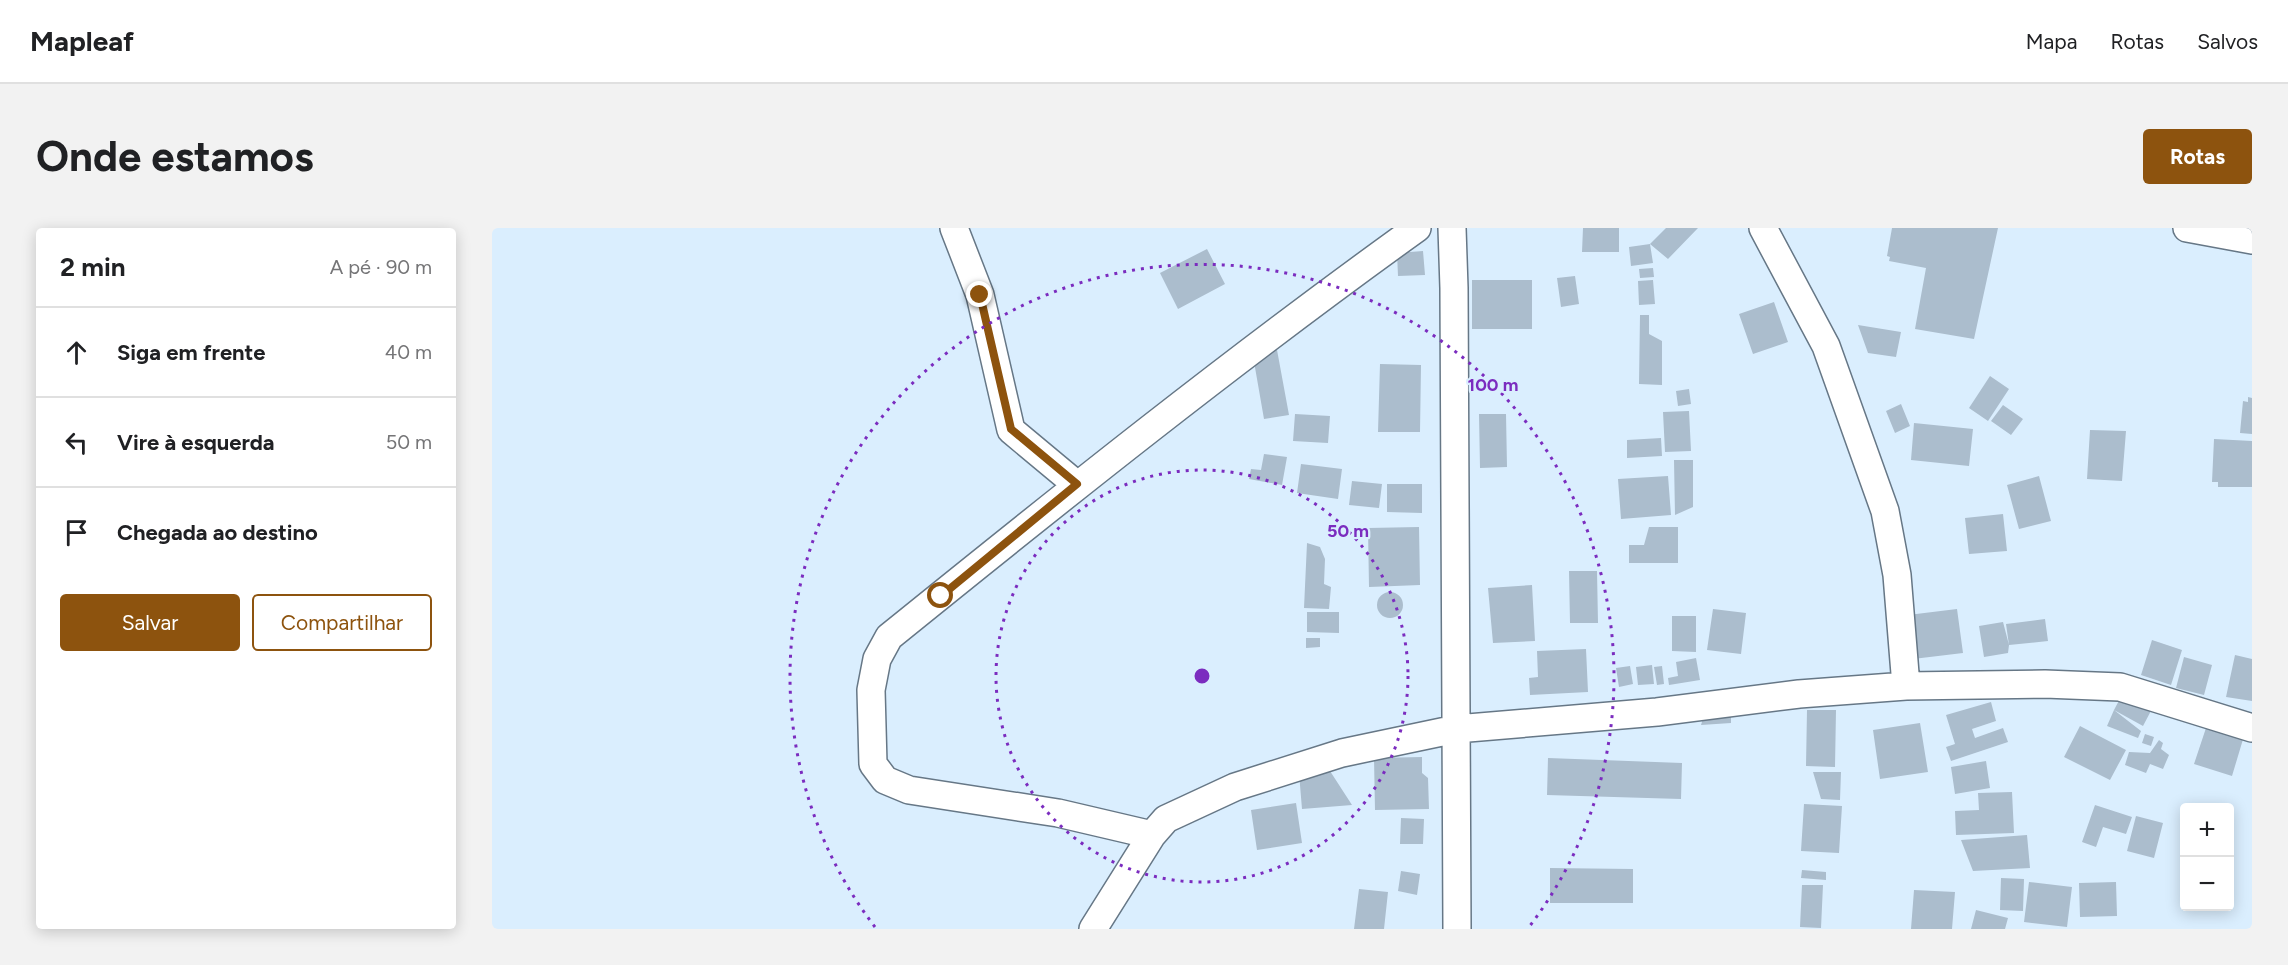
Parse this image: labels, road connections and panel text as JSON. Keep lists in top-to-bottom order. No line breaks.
{"page":{"header":"Mapleaf","nav":["Mapa","Rotas","Salvos"],"buttons":["Rotas",["Salvar","Compartilhar"]],"title":"Onde estamos","heading":["2 min","A pé · 90 m"],"list":[["Siga em frente","40 m"],["Vire à esquerda","50 m"],"Chegada ao destino"],"map_buttons":["+","−"]},"rings":["100 m","50 m"]}
